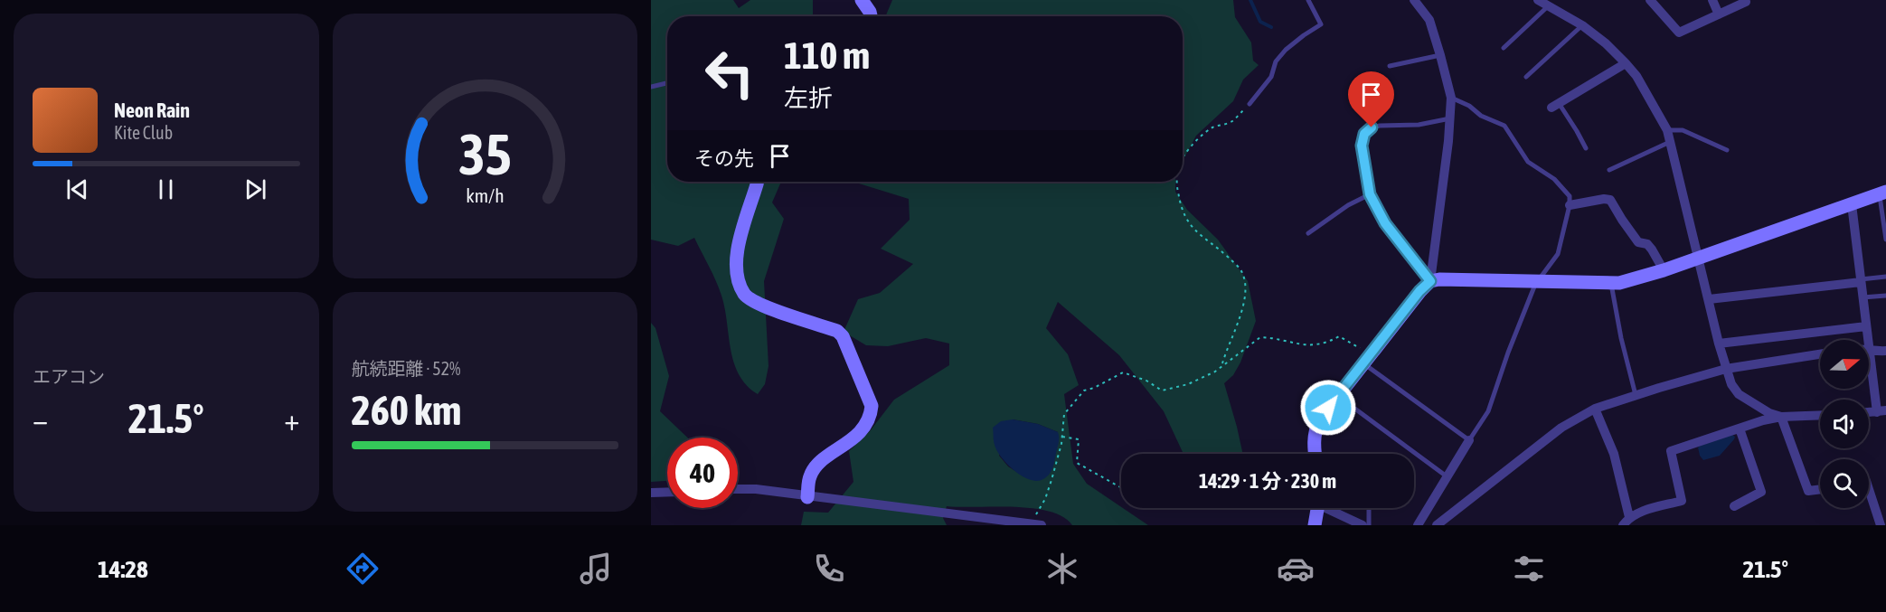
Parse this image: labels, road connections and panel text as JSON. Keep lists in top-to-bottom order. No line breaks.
{"north":"right","page":{"turn":["110 m","左折"],"song":["Neon Rain","Kite Club"],"then":"その先","tile":["エアコン",["航続距離 · 52%","260 km"]],"heat":["−","21.5°","+"],"limit":"40","trip":"14:29 · 1 分 · 230 m","tabs":["14:28","21.5°"],"gauge":["35","km/h"]}}
